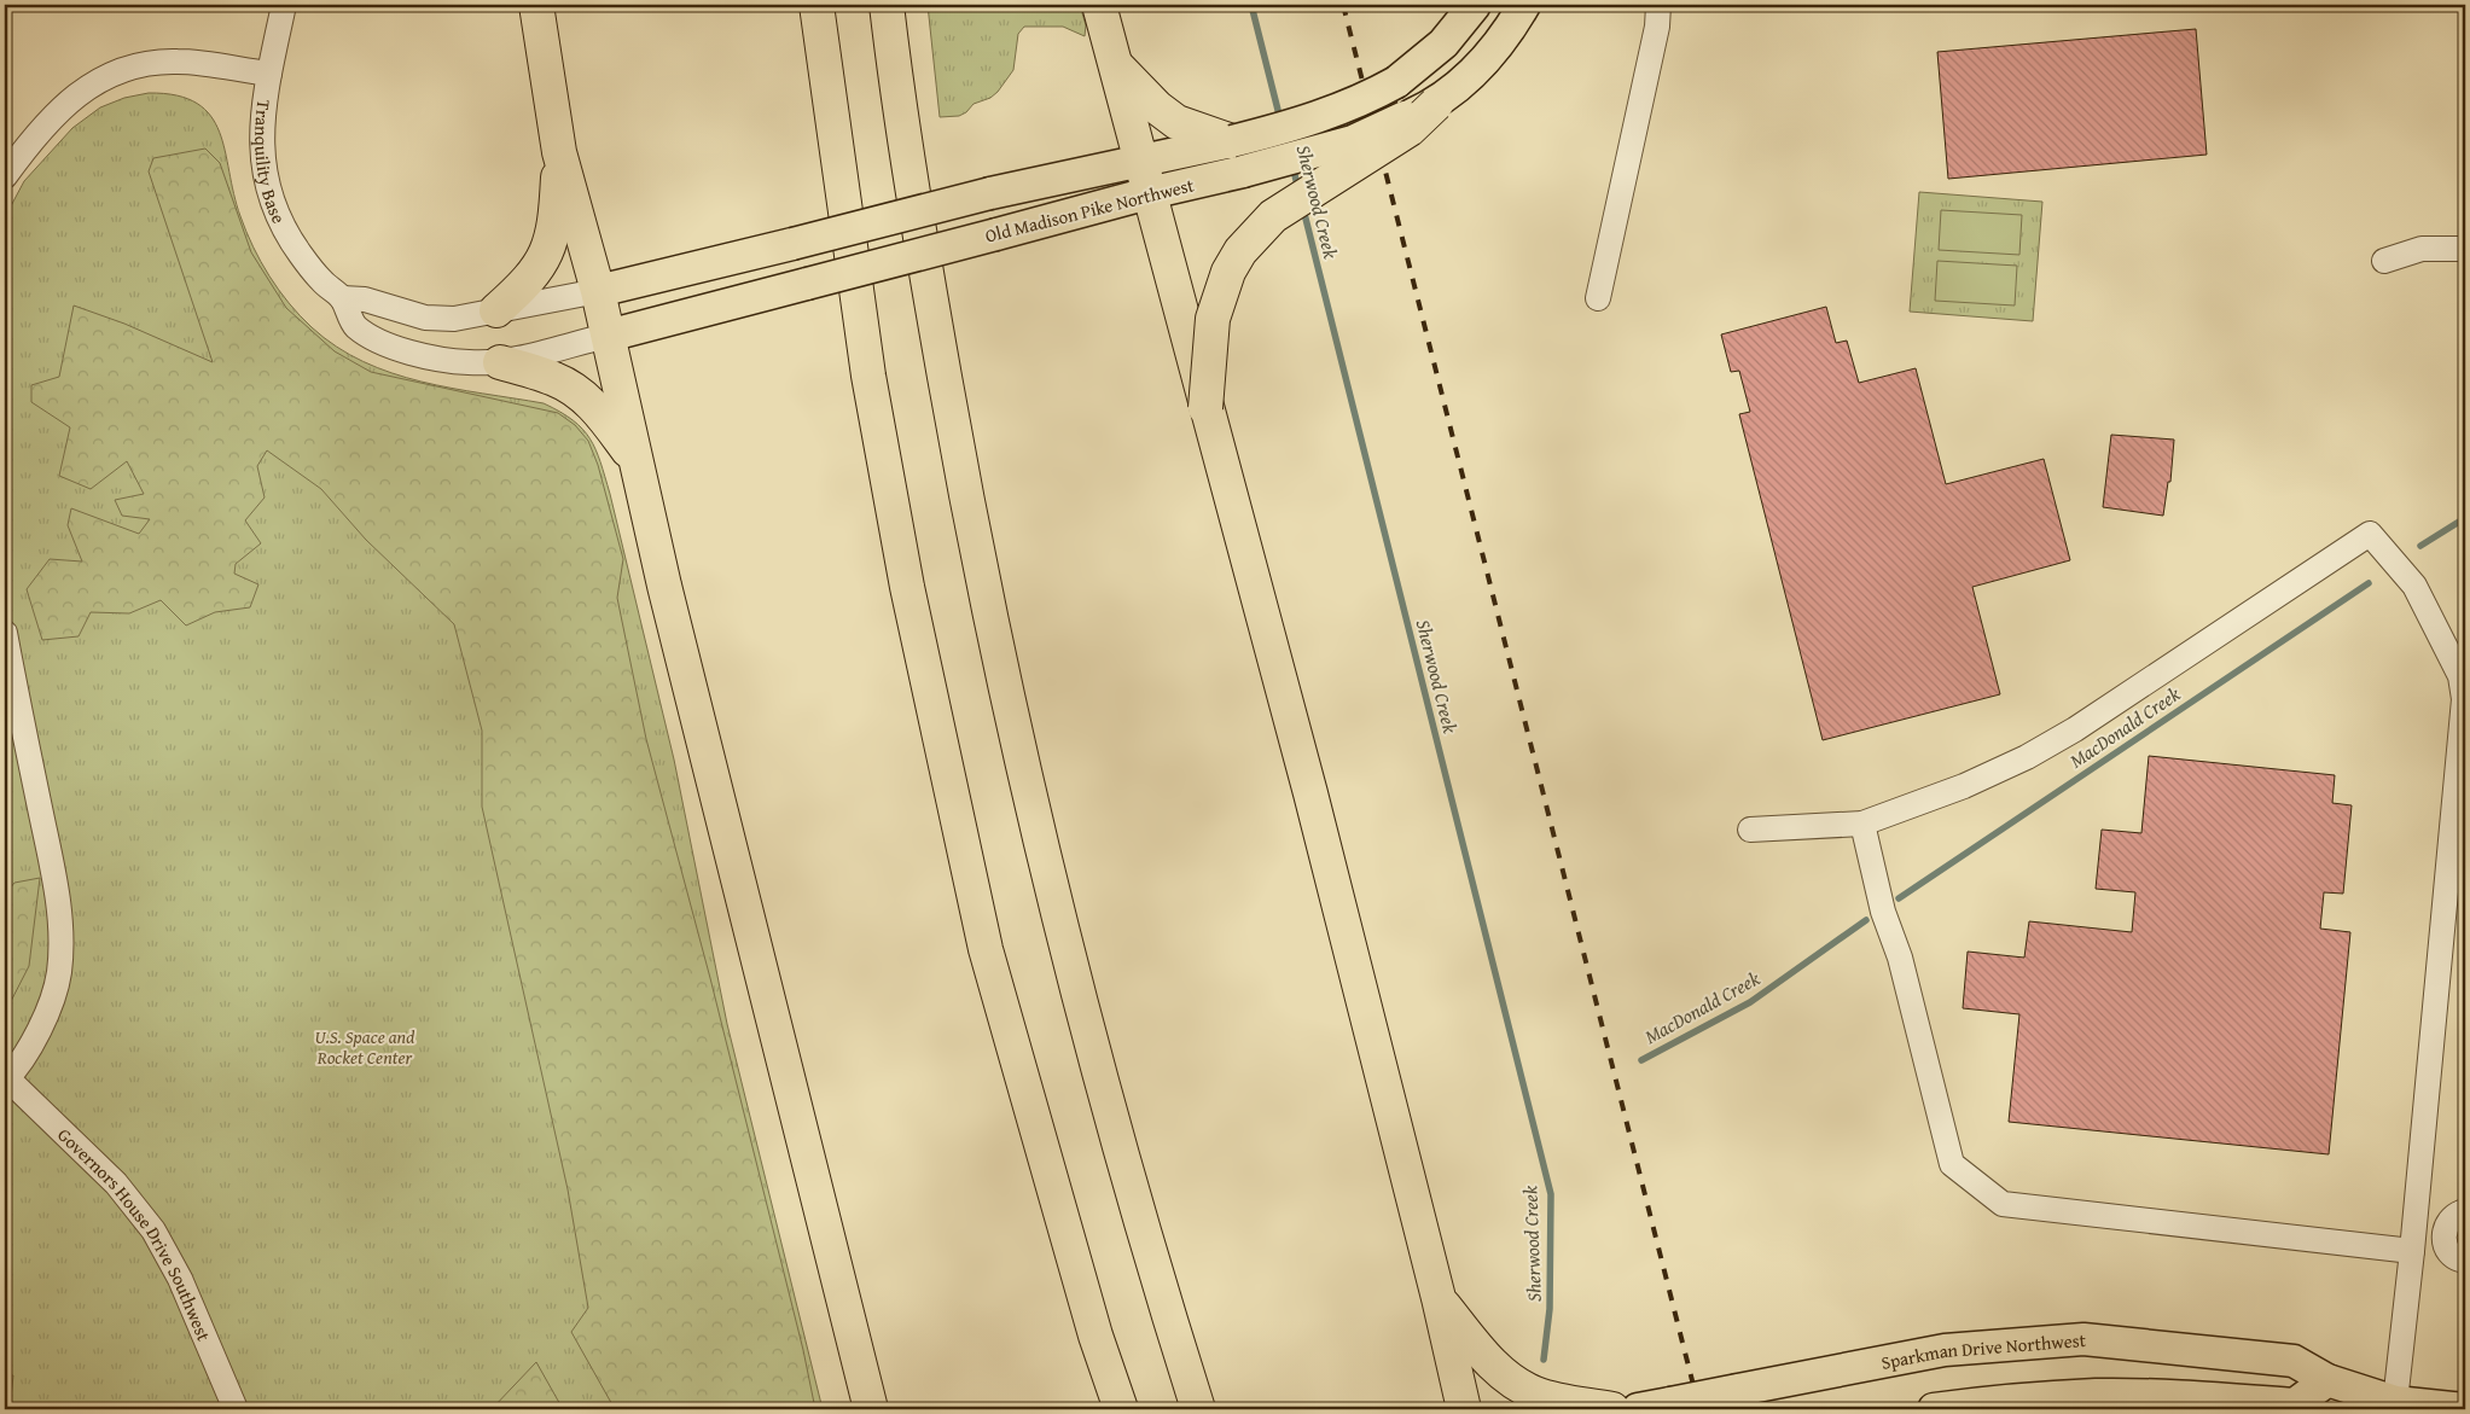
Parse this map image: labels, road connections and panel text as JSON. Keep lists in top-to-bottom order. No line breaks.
{"streets":{"main road":["Old Madison Pike Northwest","Sparkman Drive Northwest"],"street":["Tranquility Base","Governors House Drive Southwest"]},"crossings":[["Tranquility Base","Old Madison Pike Northwest"]],"water":["Sherwood Creek","MacDonald Creek"],"parks":["U.S. Space and Rocket Center"]}
